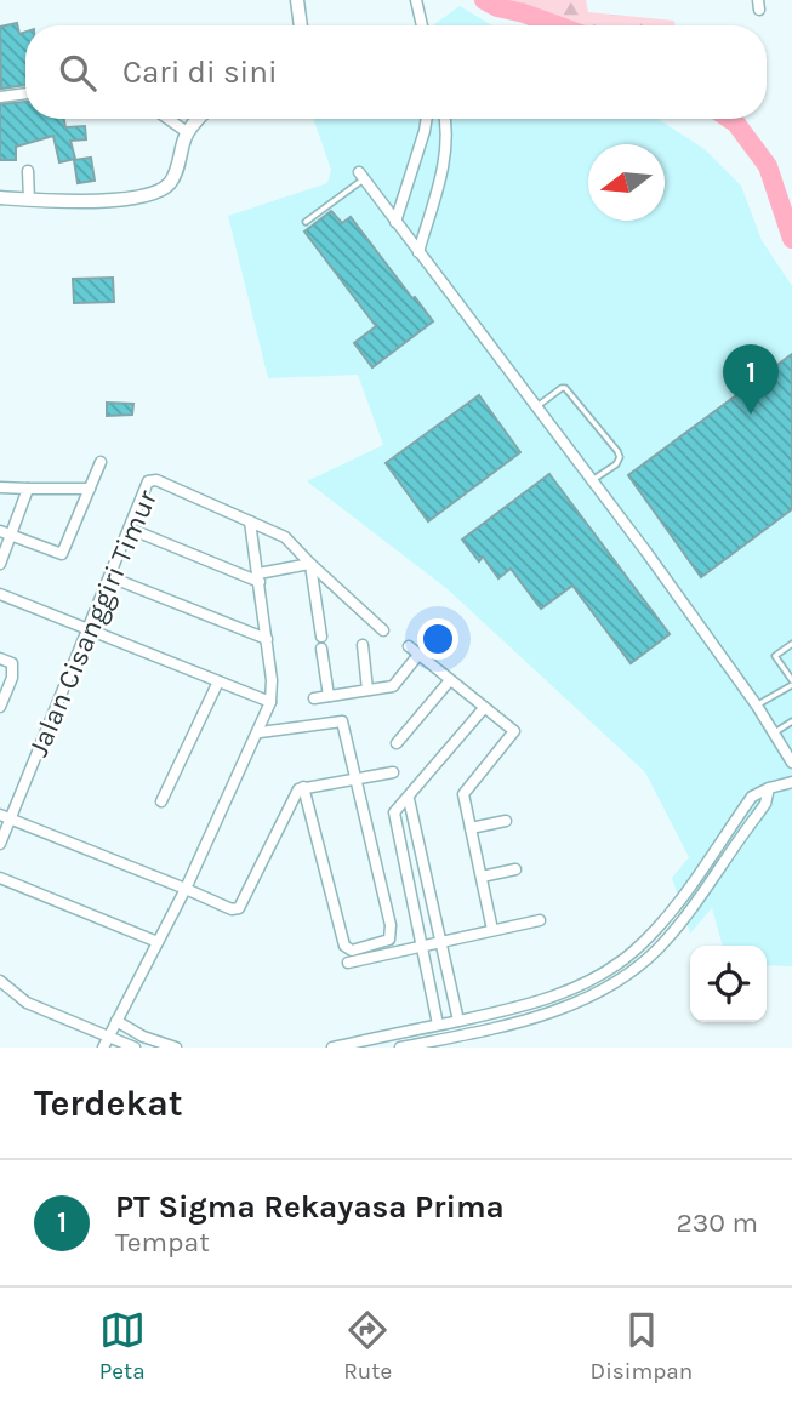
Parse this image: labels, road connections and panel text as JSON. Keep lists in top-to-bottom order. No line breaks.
{"streets":{"street":["Jalan Cisanggiri Timur"]},"north":"left","page":{"search":"Cari di sini","pins":"1","heading":"Terdekat","list":[{"mark":"1","name":"PT Sigma Rekayasa Prima","note":"Tempat","value":"230 m"}],"nav":["Peta","Rute","Disimpan"]}}
